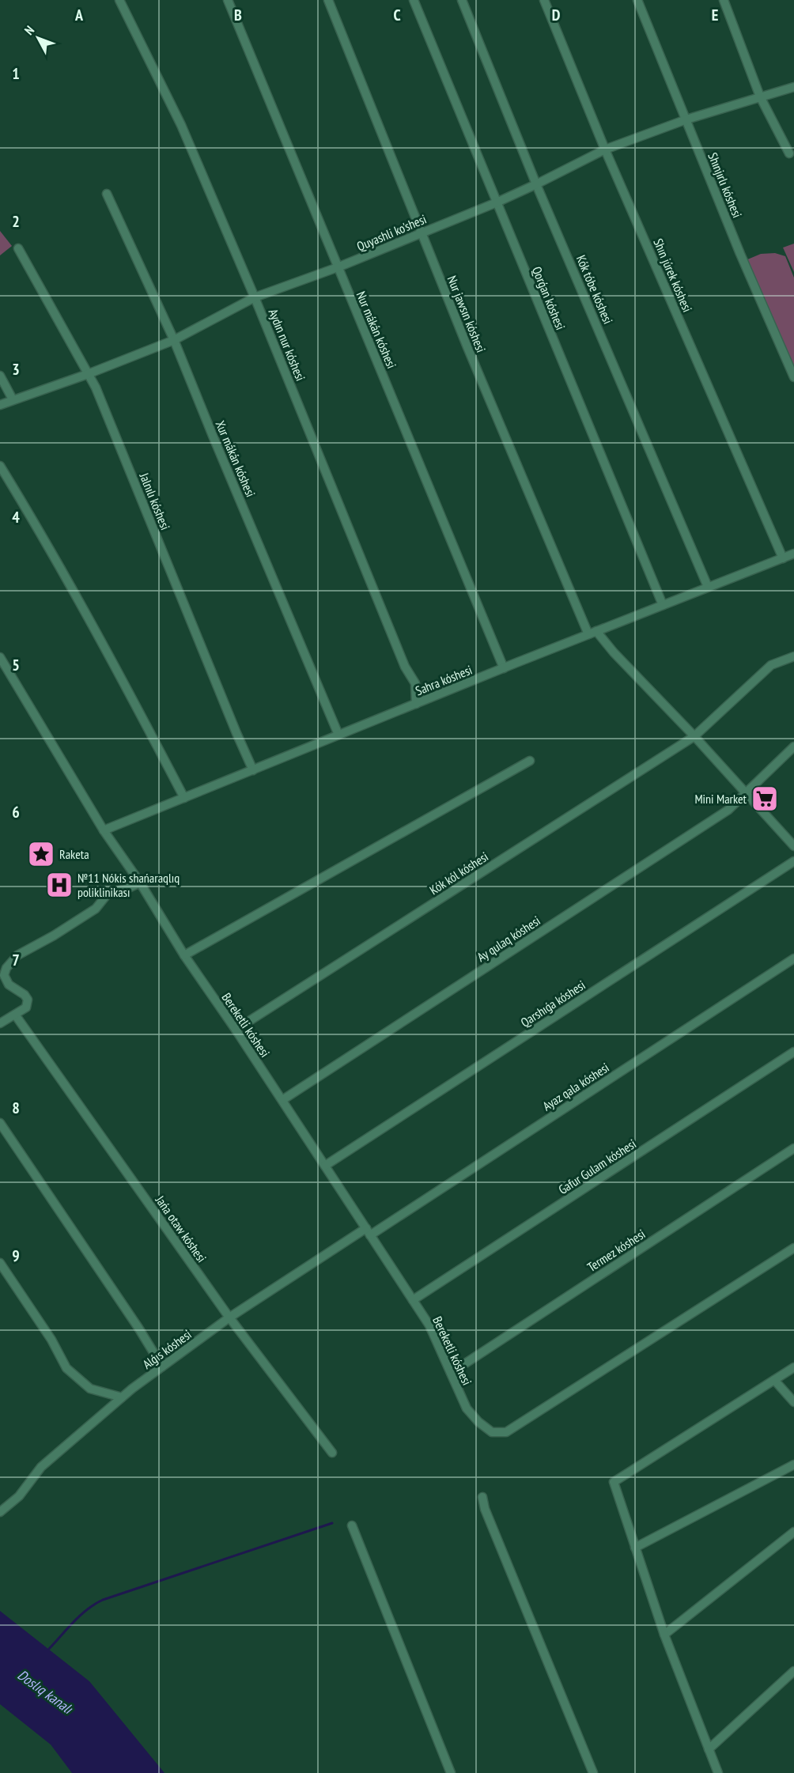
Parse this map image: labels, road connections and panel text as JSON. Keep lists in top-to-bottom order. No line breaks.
{"streets":{"street":["Shınjırlı kóshesi","Quyashli ko'shesi","Shın júrek kóshesi","Kók tóbe kóshesi","Qorǵan kóshesi","Nur jawsın kóshesi","Nur mákán kóshesi","Aydın nur kóshesi","Xur mákán kóshesi","Jalnılı kóshesi","Sahra kóshesi","Kók kól kóshesi","Ay qulaq kóshesi","Qarshıǵa kóshesi","Bereketli kóshesi","Ayaz qala kóshesi","Gafur Gulam kóshesi","Jańa otaw kóshesi","Termez kóshesi","Alǵıs kóshesi"]},"crossings":[["Shınjırlı kóshesi","Quyashli ko'shesi"],["Quyashli ko'shesi","Shın júrek kóshesi"],["Quyashli ko'shesi","Kók tóbe kóshesi"],["Quyashli ko'shesi","Qorǵan kóshesi"],["Quyashli ko'shesi","Nur jawsın kóshesi"],["Quyashli ko'shesi","Nur mákán kóshesi"],["Quyashli ko'shesi","Aydın nur kóshesi"],["Quyashli ko'shesi","Xur mákán kóshesi"],["Quyashli ko'shesi","Jalnılı kóshesi"],["Shın júrek kóshesi","Sahra kóshesi"],["Kók tóbe kóshesi","Sahra kóshesi"],["Qorǵan kóshesi","Sahra kóshesi"],["Nur jawsın kóshesi","Sahra kóshesi"],["Nur jawsın kóshesi","Kók kól kóshesi"],["Nur jawsın kóshesi","Ay qulaq kóshesi"],["Nur mákán kóshesi","Sahra kóshesi"],["Aydın nur kóshesi","Sahra kóshesi"],["Xur mákán kóshesi","Sahra kóshesi"],["Jalnılı kóshesi","Sahra kóshesi"],["Sahra kóshesi","Bereketli kóshesi"],["Kók kól kóshesi","Bereketli kóshesi"],["Ay qulaq kóshesi","Bereketli kóshesi"],["Qarshıǵa kóshesi","Bereketli kóshesi"],["Bereketli kóshesi","Ayaz qala kóshesi"],["Bereketli kóshesi","Gafur Gulam kóshesi"],["Bereketli kóshesi","Termez kóshesi"],["Bereketli kóshesi","Alǵıs kóshesi"],["Ayaz qala kóshesi","Alǵıs kóshesi"],["Jańa otaw kóshesi","Alǵıs kóshesi"]],"water":["Doslıq kanalı"],"places":{"supermarket":["Mini Market"],"place":["Raketa"],"hospital":["№11 Nókis shańaraqlıq poliklinikası"]},"north":"top left","grid":{"columns":["A","B","C","D","E"],"rows":["1","2","3","4","5","6","7","8","9"]}}
